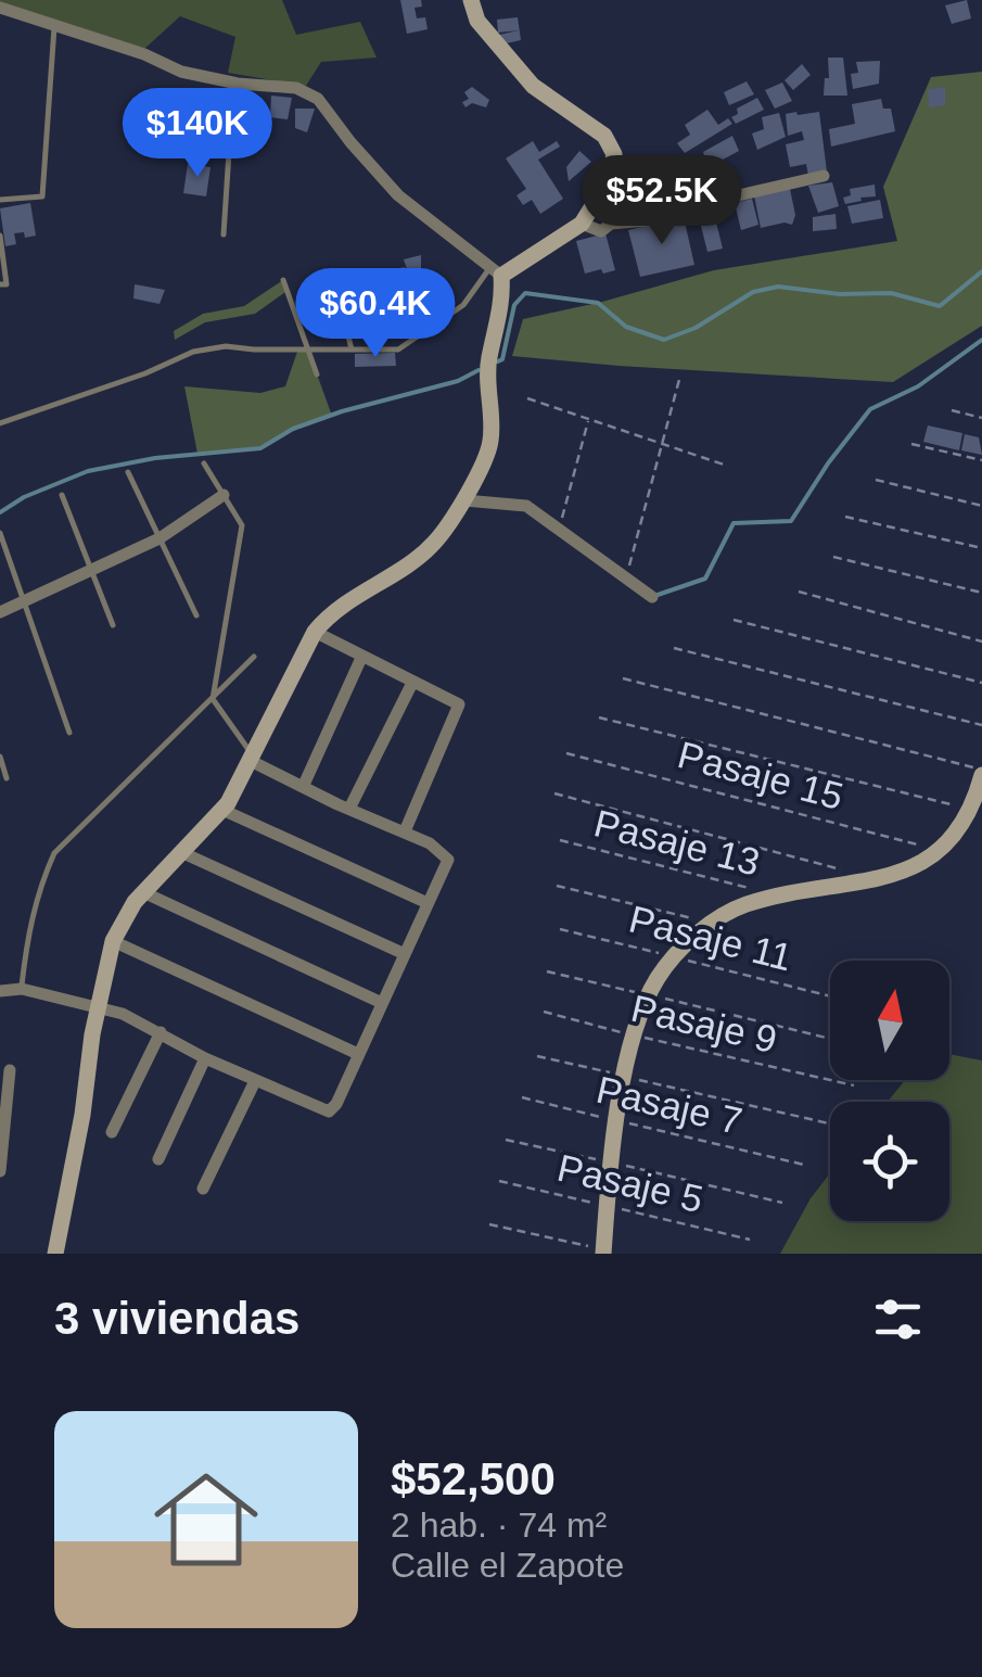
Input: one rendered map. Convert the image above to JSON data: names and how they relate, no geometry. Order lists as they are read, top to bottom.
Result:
{
  "streets": {
    "path": [
      "Pasaje 15",
      "Pasaje 13",
      "Pasaje 11",
      "Pasaje 9",
      "Pasaje 7",
      "Pasaje 5"
    ]
  },
  "north": "top",
  "page": {
    "price": ["$140K", "$52.5K", "$60.4K"],
    "heading": "3 viviendas",
    "list": [
      {
        "name": "$52,500",
        "note": "2 hab. · 74 m² · Calle el Zapote"
      }
    ]
  }
}
